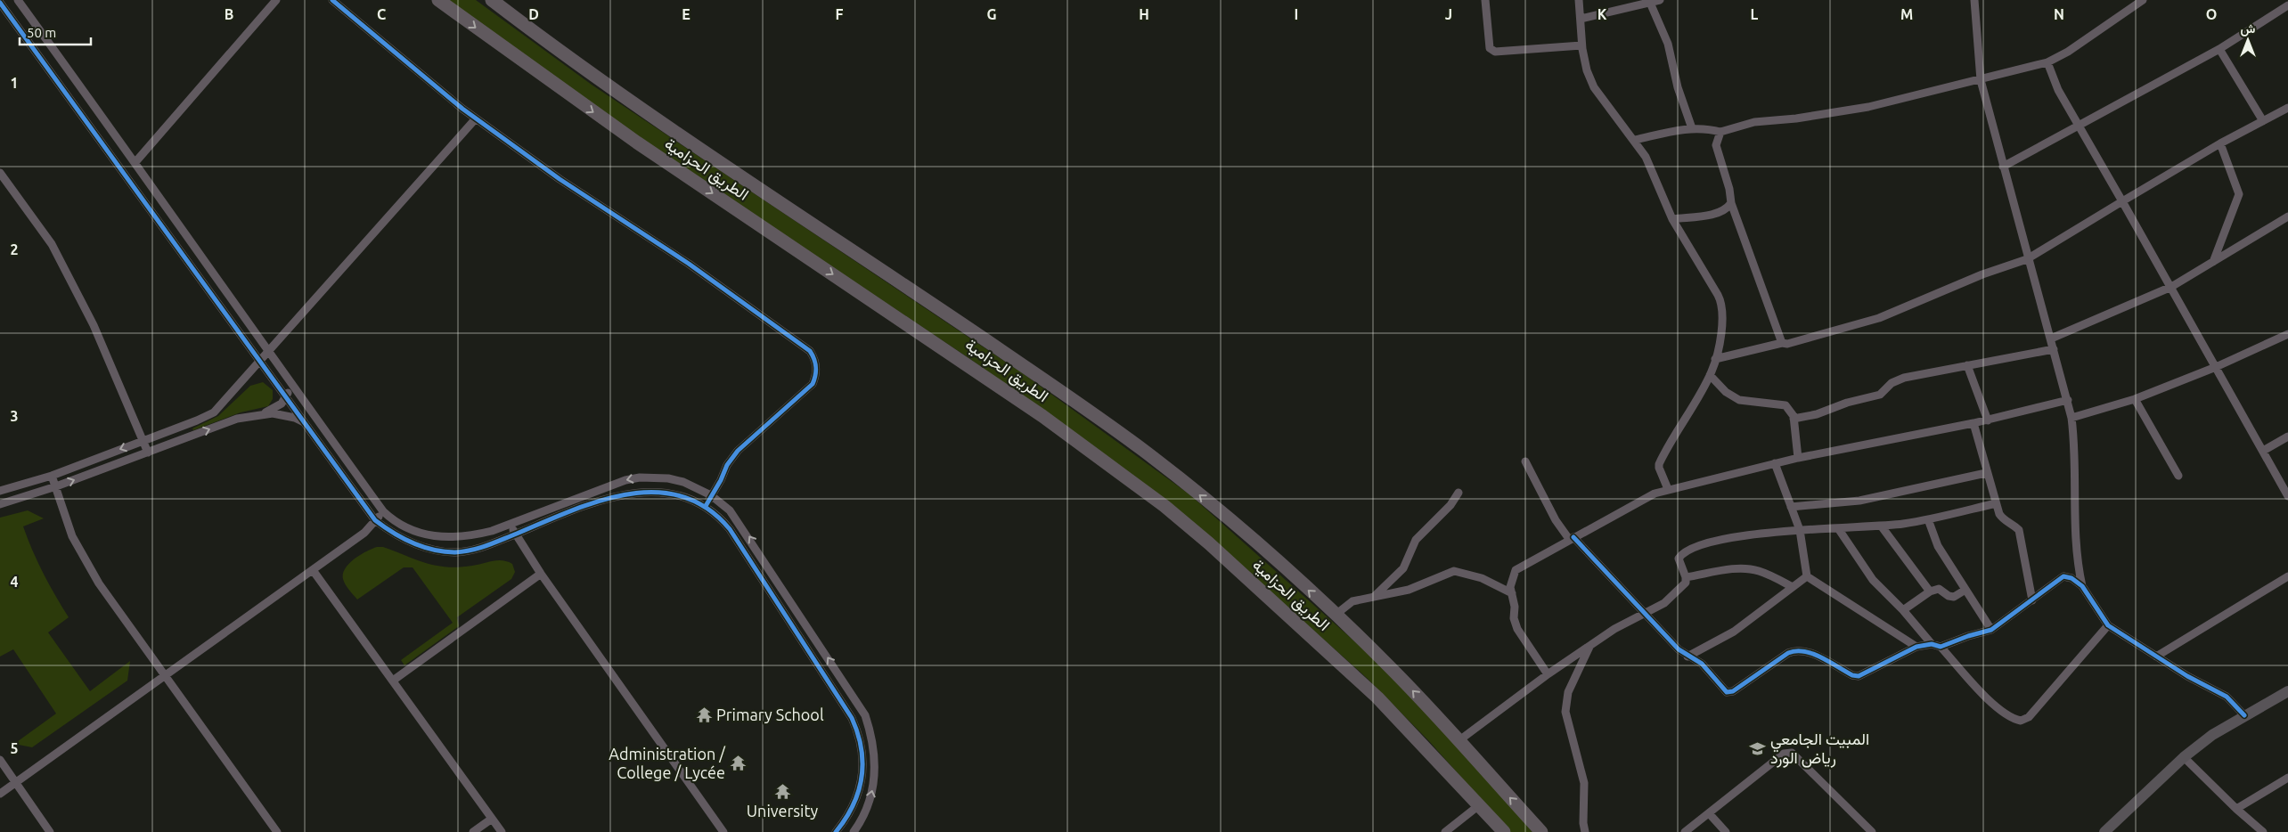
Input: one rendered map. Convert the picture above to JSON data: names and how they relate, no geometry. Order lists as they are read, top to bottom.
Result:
{
  "streets": {
    "highway": ["الطريق الحزامية"]
  },
  "places": {
    "temple": ["Primary School", "Administration / College / Lycée", "University"],
    "school or university": ["المبيت الجامعي رياض الورد"]
  },
  "scale_bar": "50 m",
  "north": "top",
  "grid": {
    "columns": [
      "B",
      "C",
      "D",
      "E",
      "F",
      "G",
      "H",
      "I",
      "J",
      "K",
      "L",
      "M",
      "N",
      "O"
    ],
    "rows": [
      "1",
      "2",
      "3",
      "4",
      "5"
    ]
  }
}
